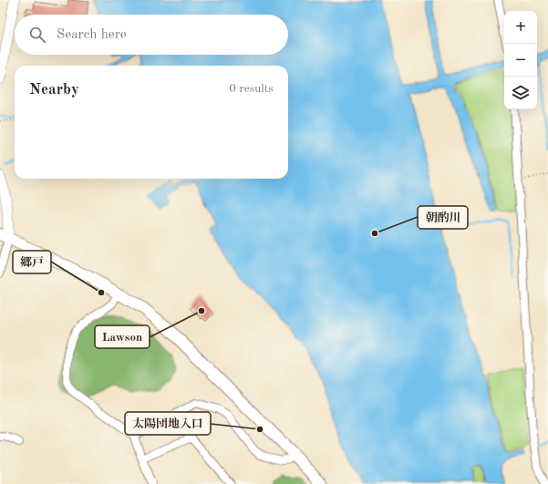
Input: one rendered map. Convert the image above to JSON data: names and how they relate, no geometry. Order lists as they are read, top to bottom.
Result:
{
  "places": [
    "朝酌川",
    "郷戸",
    "Lawson",
    "太陽団地入口"
  ],
  "page": {
    "map_buttons": ["+", "−"],
    "search": "Search here",
    "heading": ["Nearby", "0 results"]
  }
}
